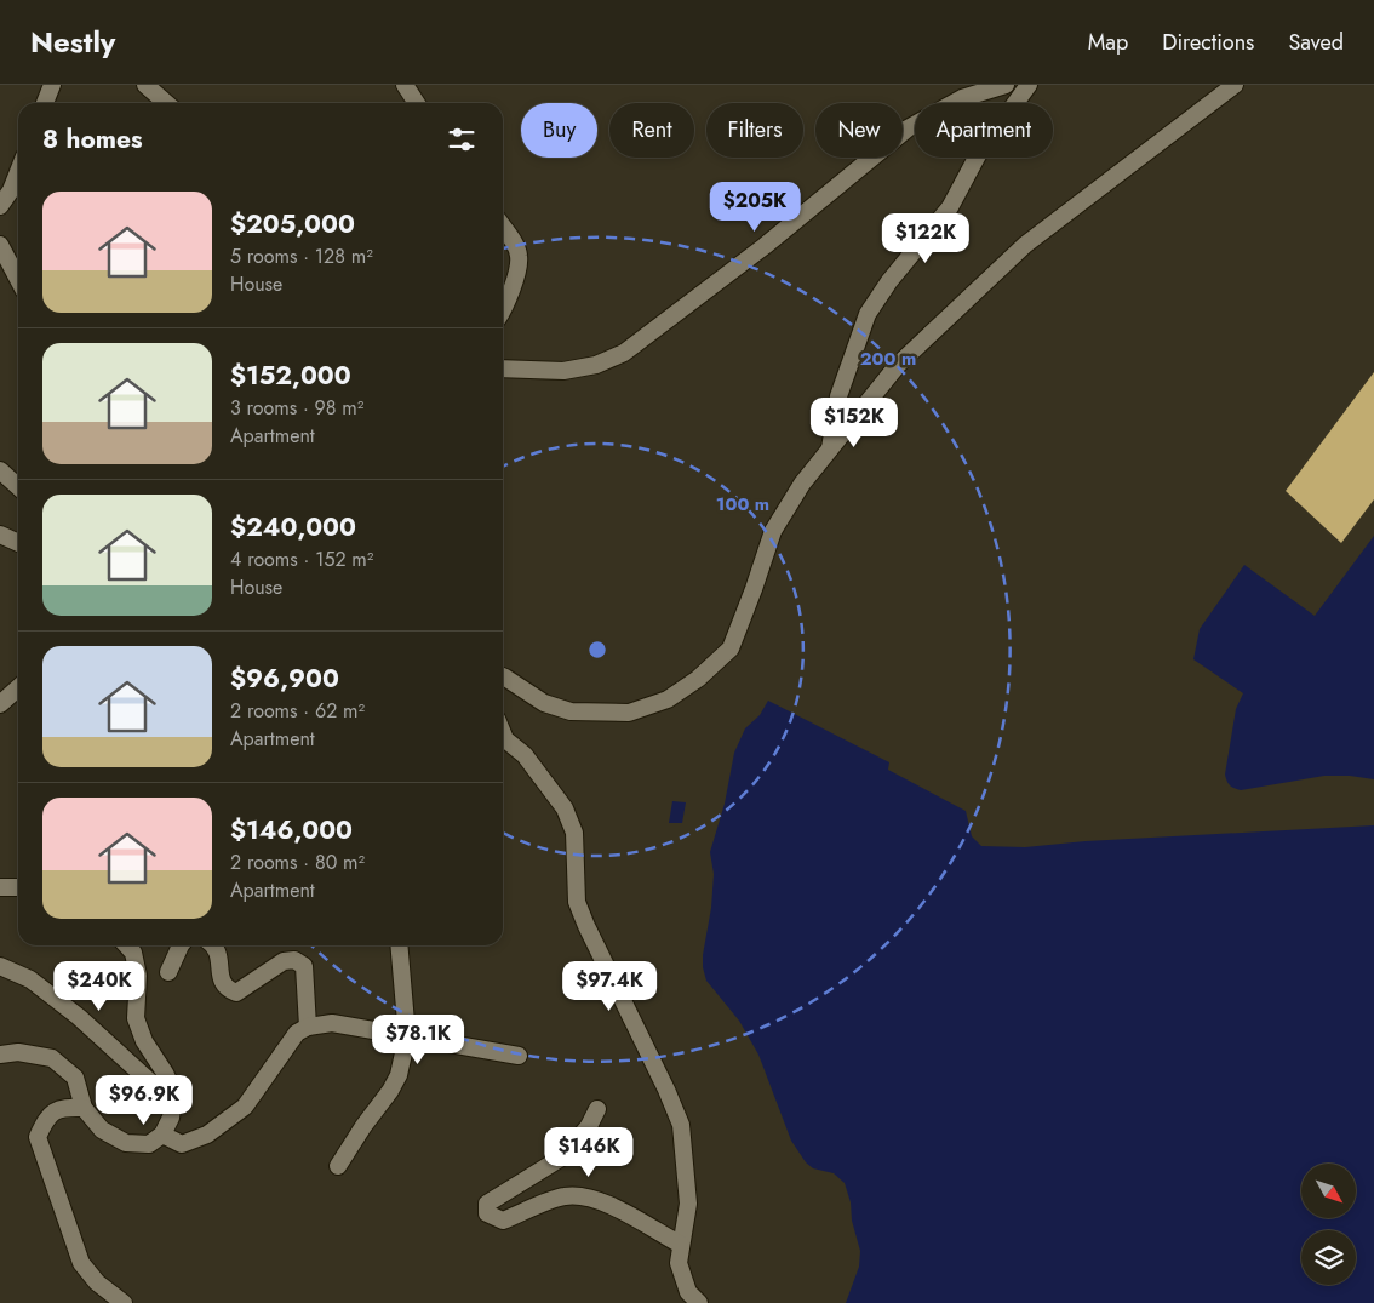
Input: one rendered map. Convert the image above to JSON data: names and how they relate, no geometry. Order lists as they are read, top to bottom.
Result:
{
  "north": "bottom right",
  "page": {
    "header": "Nestly",
    "nav": ["Map", "Directions", "Saved"],
    "chip": [
      "Buy",
      "Rent",
      "Filters",
      "New",
      "Apartment"
    ],
    "heading": "8 homes",
    "list": [
      {
        "name": "$205,000",
        "note": "5 rooms · 128 m² · House"
      },
      {
        "name": "$152,000",
        "note": "3 rooms · 98 m² · Apartment"
      },
      {
        "name": "$240,000",
        "note": "4 rooms · 152 m² · House"
      },
      {
        "name": "$96,900",
        "note": "2 rooms · 62 m² · Apartment"
      },
      {
        "name": "$146,000",
        "note": "2 rooms · 80 m² · Apartment"
      }
    ],
    "price": [
      "$205K",
      "$122K",
      "$152K",
      "$240K",
      "$97.4K",
      "$78.1K",
      "$96.9K",
      "$146K"
    ]
  },
  "rings": ["200 m", "100 m"]
}
